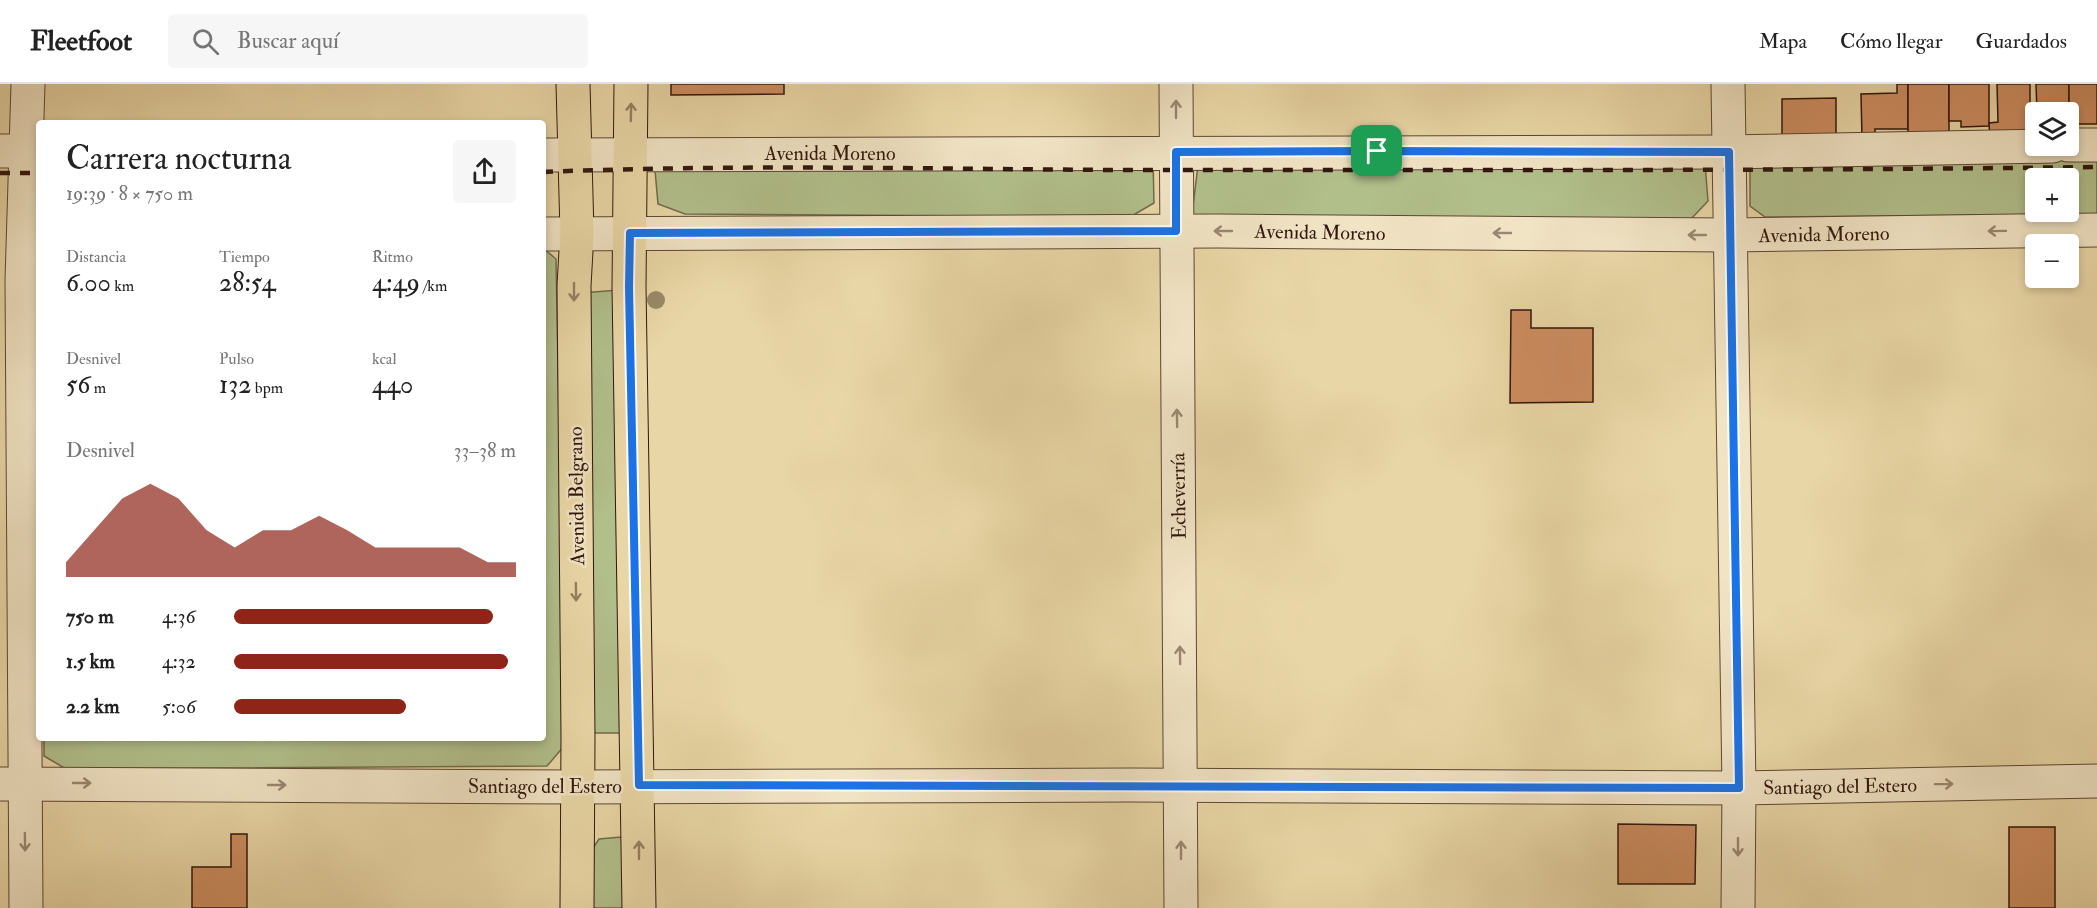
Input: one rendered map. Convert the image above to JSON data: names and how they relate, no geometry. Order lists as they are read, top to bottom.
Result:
{
  "streets": {
    "main road": ["Avenida Belgrano"],
    "street": ["Avenida Moreno", "Echeverría", "Santiago del Estero"]
  },
  "crossings": [
    ["Avenida Moreno", "Avenida Belgrano"],
    ["Avenida Moreno", "Echeverría"],
    ["Avenida Belgrano", "Santiago del Estero"],
    ["Echeverría", "Santiago del Estero"]
  ],
  "one_way": ["Echeverría", "Santiago del Estero"],
  "page": {
    "header": "Fleetfoot",
    "search": "Buscar aquí",
    "nav": ["Mapa", "Cómo llegar", "Guardados"],
    "map_buttons": ["+", "−"],
    "heading": ["Carrera nocturna", "19:39 · 8 × 750 m"],
    "stats": [
      ["Distancia", "6.00 km"],
      ["Tiempo", "28:54"],
      ["Ritmo", "4:49 /km"],
      ["Desnivel", "56 m"],
      ["Pulso", "132 bpm"],
      ["kcal", "440"]
    ],
    "chart": ["Desnivel", "33–38 m"],
    "list": [
      {
        "name": "750 m",
        "note": "4:36"
      },
      {
        "name": "1.5 km",
        "note": "4:32"
      },
      {
        "name": "2.2 km",
        "note": "5:06"
      }
    ]
  }
}
